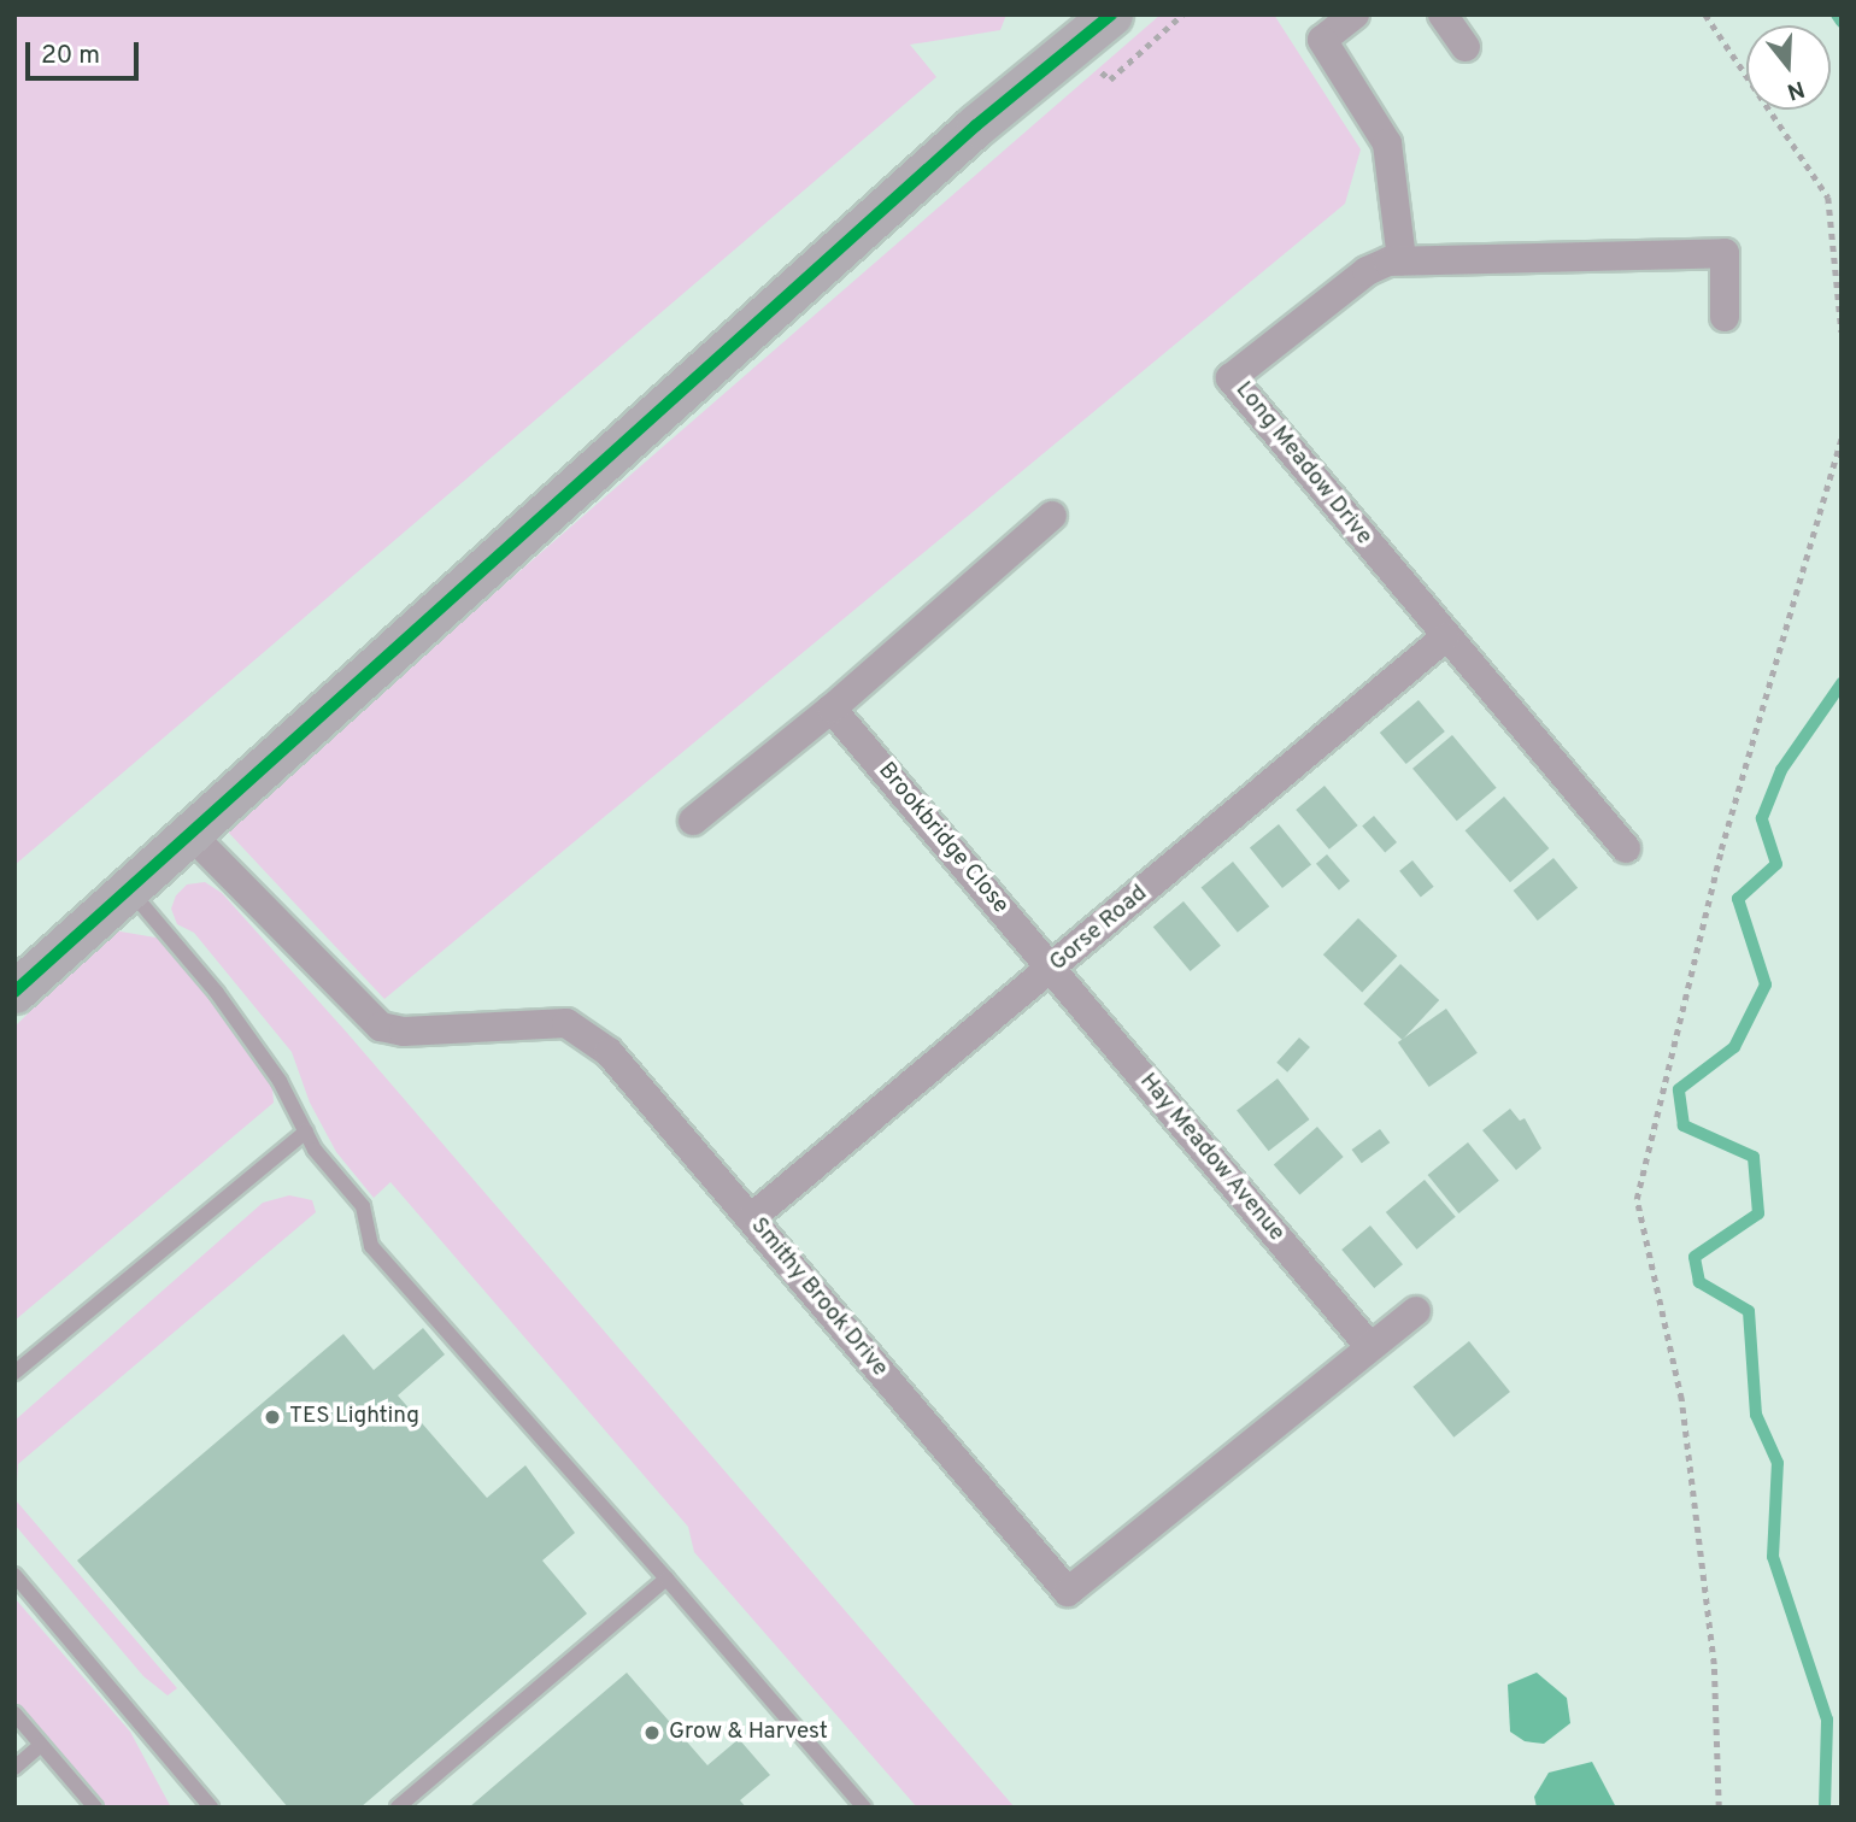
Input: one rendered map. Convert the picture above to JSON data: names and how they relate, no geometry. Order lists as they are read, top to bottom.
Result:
{
  "streets": {
    "street": [
      "Long Meadow Drive",
      "Brookbridge Close",
      "Gorse Road",
      "Hay Meadow Avenue",
      "Smithy Brook Drive"
    ]
  },
  "crossings": [
    ["Long Meadow Drive", "Gorse Road"],
    ["Brookbridge Close", "Gorse Road"],
    ["Brookbridge Close", "Hay Meadow Avenue"],
    ["Gorse Road", "Hay Meadow Avenue"],
    ["Gorse Road", "Smithy Brook Drive"],
    ["Hay Meadow Avenue", "Smithy Brook Drive"]
  ],
  "places": ["TES Lighting", "Grow & Harvest"],
  "scale_bar": "20 m",
  "north": "bottom"
}
